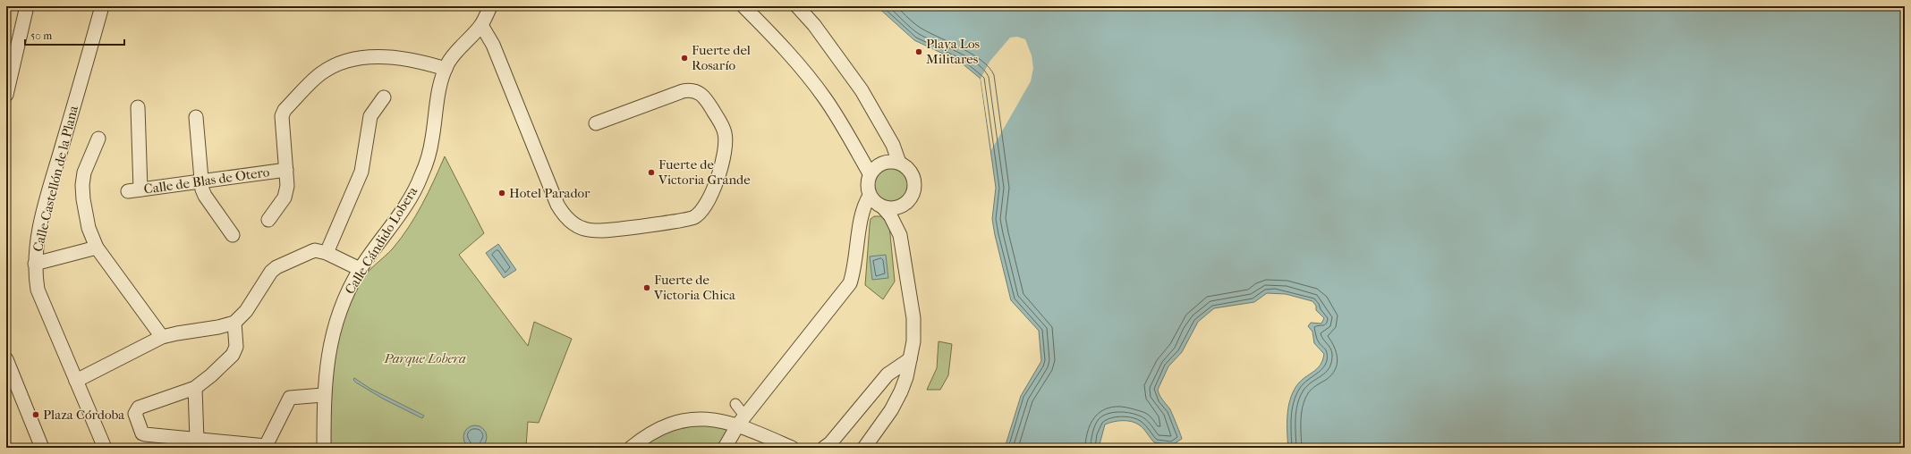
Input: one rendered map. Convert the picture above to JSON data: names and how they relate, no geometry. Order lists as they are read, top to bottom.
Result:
{
  "streets": {
    "street": ["Calle Castellón de la Plana", "Calle de Blas de Otero", "Calle Cándido Lobera"]
  },
  "parks": ["Parque Lobera"],
  "places": [
    "Playa Los Militares",
    "Fuerte del Rosarío",
    "Fuerte de Victoria Grande",
    "Hotel Parador",
    "Fuerte de Victoria Chica",
    "Plaza Córdoba"
  ],
  "scale_bar": "50 m"
}
